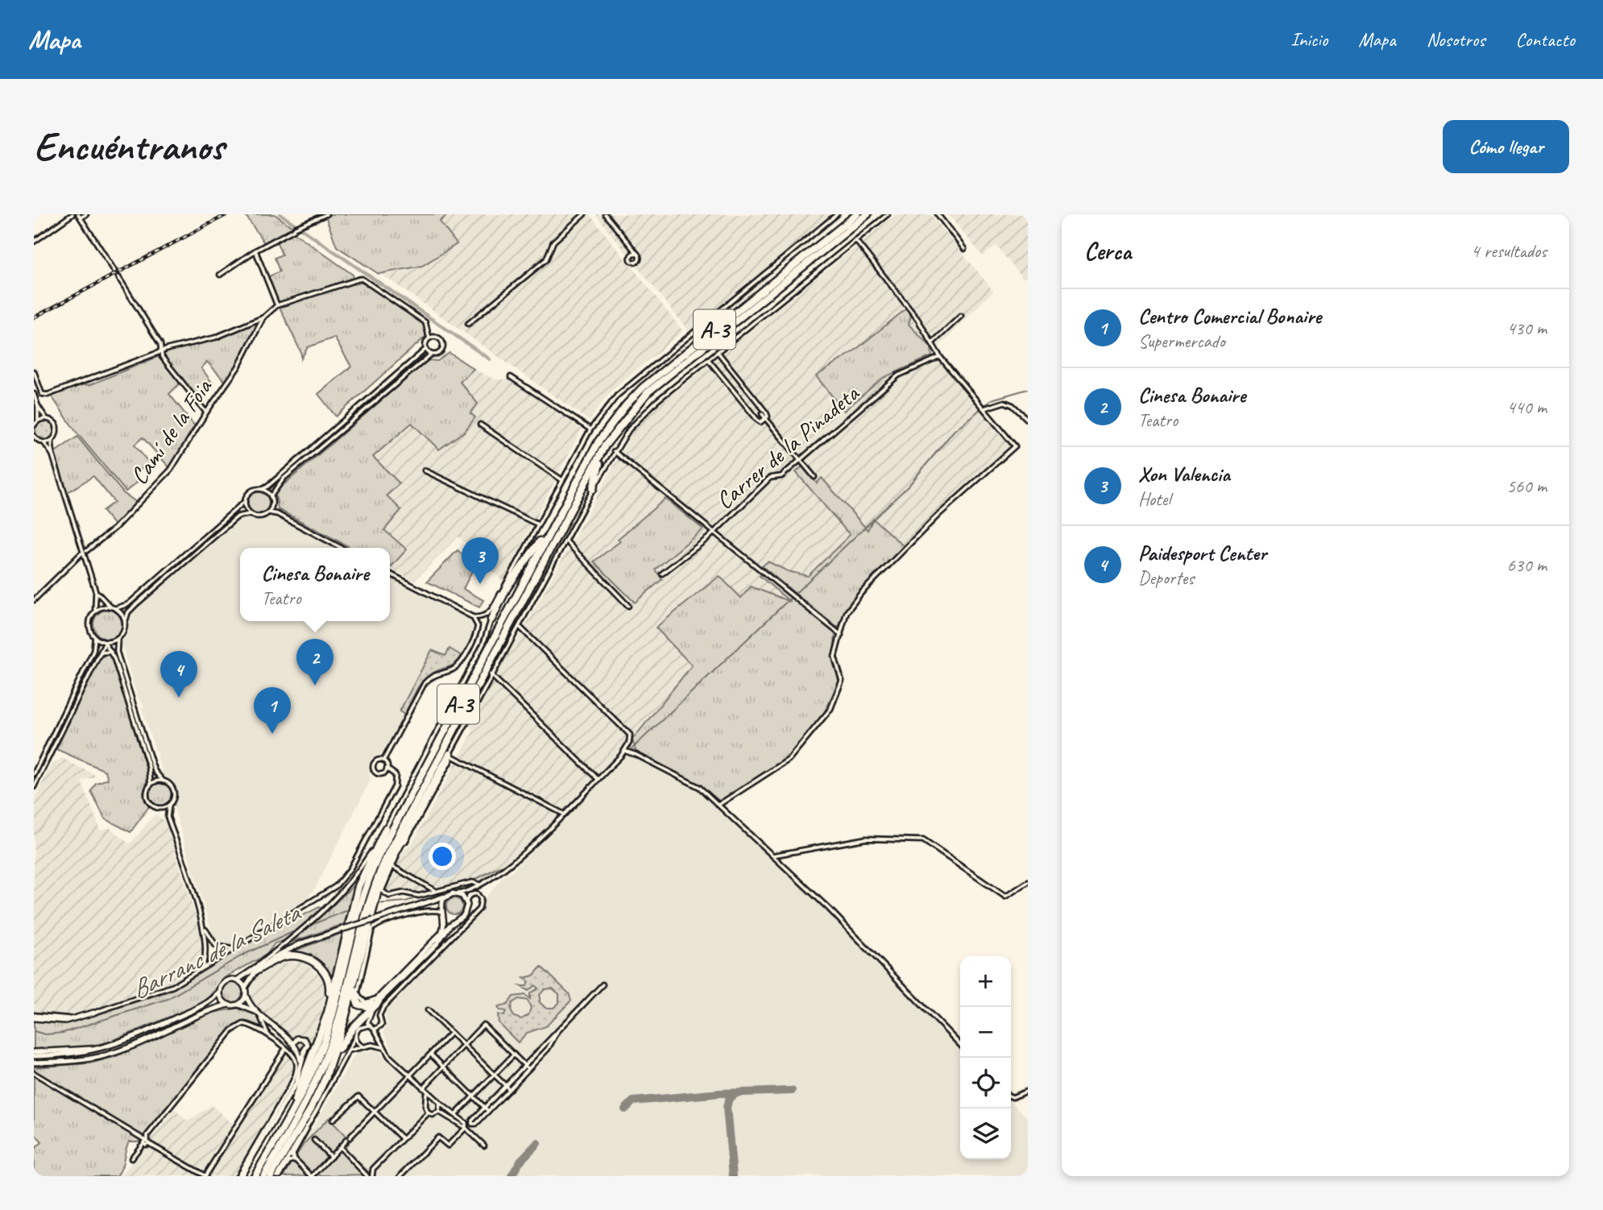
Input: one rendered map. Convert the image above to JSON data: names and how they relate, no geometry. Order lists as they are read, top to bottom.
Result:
{
  "streets": {
    "highway": ["A-3"],
    "street": ["Camí de la Foia", "Carrer de la Pinadeta"]
  },
  "water": ["Barranc de la Saleta"],
  "page": {
    "header": "Mapa",
    "nav": [
      "Inicio",
      "Mapa",
      "Nosotros",
      "Contacto"
    ],
    "buttons": "Cómo llegar",
    "title": "Encuéntranos",
    "heading": ["Cerca", "4 resultados"],
    "list": [
      {
        "mark": "1",
        "name": "Centro Comercial Bonaire",
        "note": "Supermercado",
        "value": "430 m"
      },
      {
        "mark": "2",
        "name": "Cinesa Bonaire",
        "note": "Teatro",
        "value": "440 m"
      },
      {
        "mark": "3",
        "name": "Xon Valencia",
        "note": "Hotel",
        "value": "560 m"
      },
      {
        "mark": "4",
        "name": "Paidesport Center",
        "note": "Deportes",
        "value": "630 m"
      }
    ],
    "pins": [
      "3",
      "2",
      "4",
      "1"
    ],
    "popup": ["Cinesa Bonaire", "Teatro"],
    "map_buttons": ["+", "−"]
  }
}
